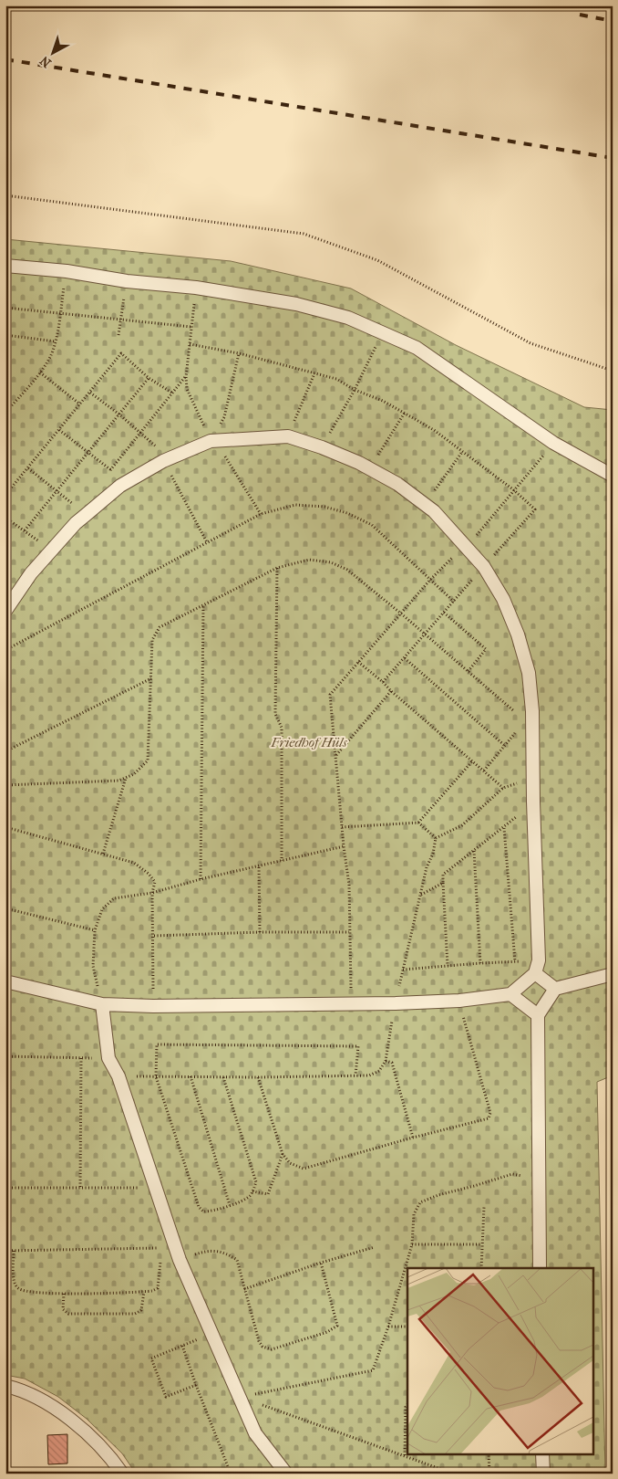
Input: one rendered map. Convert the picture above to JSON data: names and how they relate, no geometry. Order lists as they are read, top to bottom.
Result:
{
  "parks": ["Friedhof Hüls"],
  "north": "bottom left"
}
